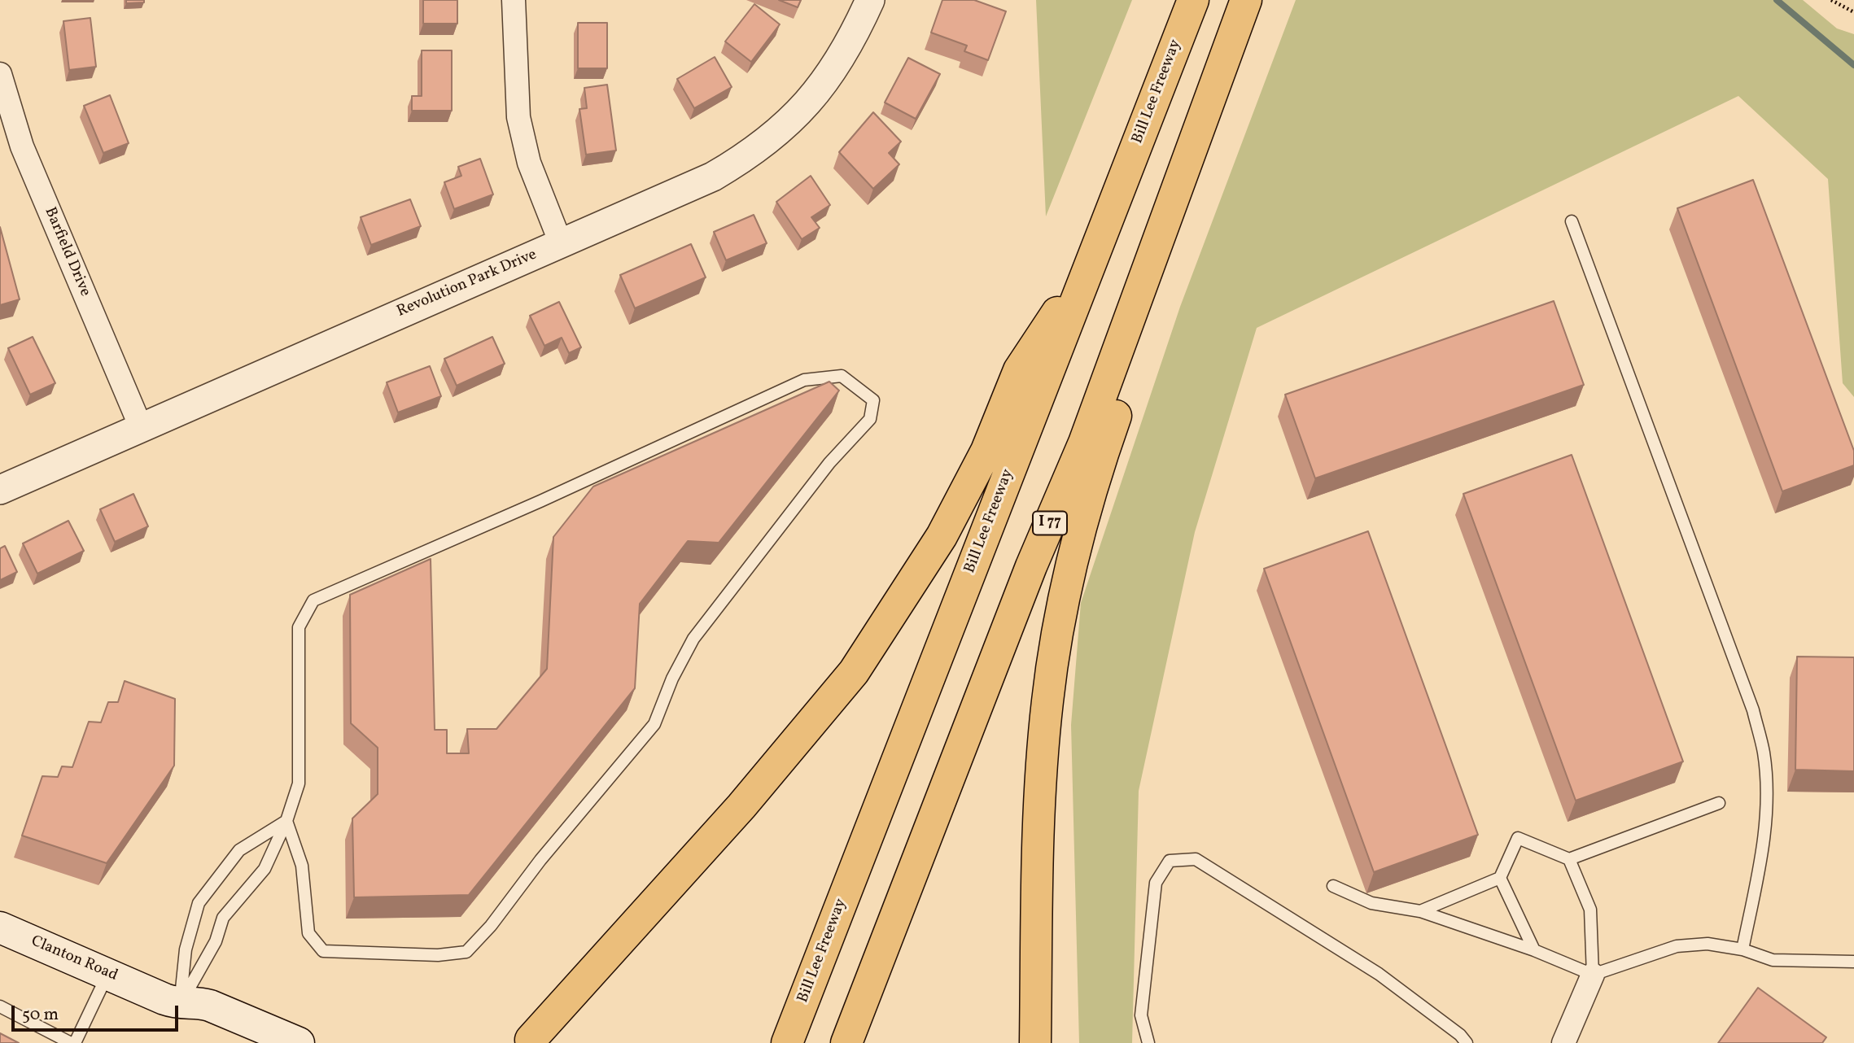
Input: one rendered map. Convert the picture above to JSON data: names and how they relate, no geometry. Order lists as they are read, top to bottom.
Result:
{
  "streets": {
    "highway": ["Bill Lee Freeway", "I 77"],
    "main road": ["Clanton Road"],
    "street": ["Barfield Drive", "Revolution Park Drive"]
  },
  "crossings": [
    ["Barfield Drive", "Revolution Park Drive"]
  ],
  "scale_bar": "50 m"
}
